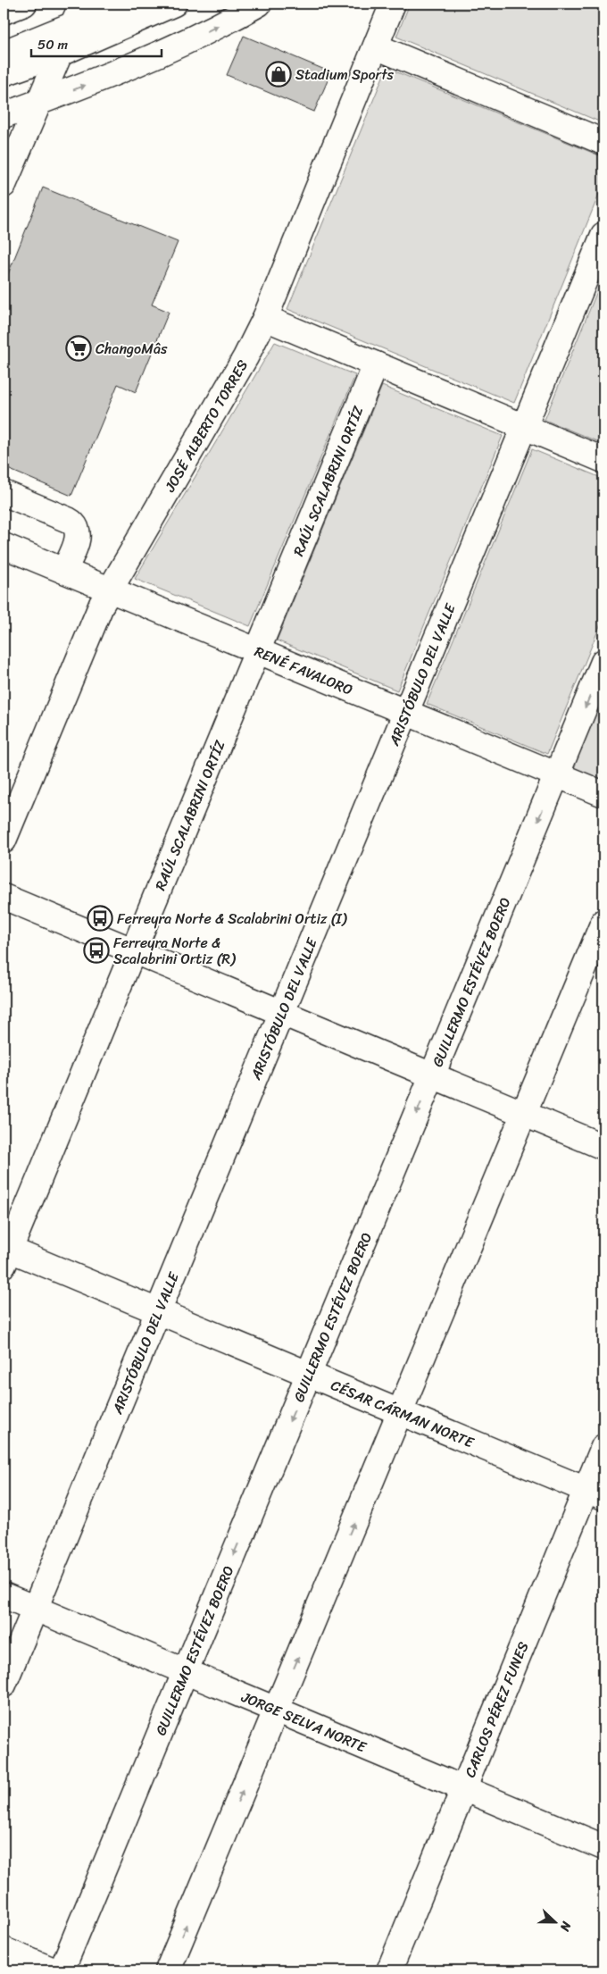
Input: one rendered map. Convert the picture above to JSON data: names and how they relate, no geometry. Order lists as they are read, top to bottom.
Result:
{
  "streets": {
    "main road": [
      "JOSÉ ALBERTO TORRES",
      "RAÚL SCALABRINI ORTÍZ",
      "RENÉ FAVALORO",
      "ARISTÓBULO DEL VALLE",
      "GUILLERMO ESTÉVEZ BOERO",
      "CÉSAR CÁRMAN NORTE",
      "CARLOS PÉREZ FUNES",
      "JORGE SELVA NORTE"
    ]
  },
  "crossings": [
    ["JOSÉ ALBERTO TORRES", "RENÉ FAVALORO"],
    ["RAÚL SCALABRINI ORTÍZ", "RENÉ FAVALORO"],
    ["RAÚL SCALABRINI ORTÍZ", "CÉSAR CÁRMAN NORTE"],
    ["RENÉ FAVALORO", "ARISTÓBULO DEL VALLE"],
    ["RENÉ FAVALORO", "GUILLERMO ESTÉVEZ BOERO"],
    ["ARISTÓBULO DEL VALLE", "CÉSAR CÁRMAN NORTE"],
    ["ARISTÓBULO DEL VALLE", "JORGE SELVA NORTE"],
    ["GUILLERMO ESTÉVEZ BOERO", "CÉSAR CÁRMAN NORTE"],
    ["GUILLERMO ESTÉVEZ BOERO", "JORGE SELVA NORTE"],
    ["CÉSAR CÁRMAN NORTE", "CARLOS PÉREZ FUNES"],
    ["CARLOS PÉREZ FUNES", "JORGE SELVA NORTE"]
  ],
  "places": {
    "shop": ["Stadium Sports"],
    "supermarket": ["ChangoMâs"],
    "bus stop": ["Ferreyra Norte & Scalabrini Ortiz (I)", "Ferreyra Norte & Scalabrini Ortiz (R)"]
  },
  "scale_bar": "50 m",
  "north": "right"
}
